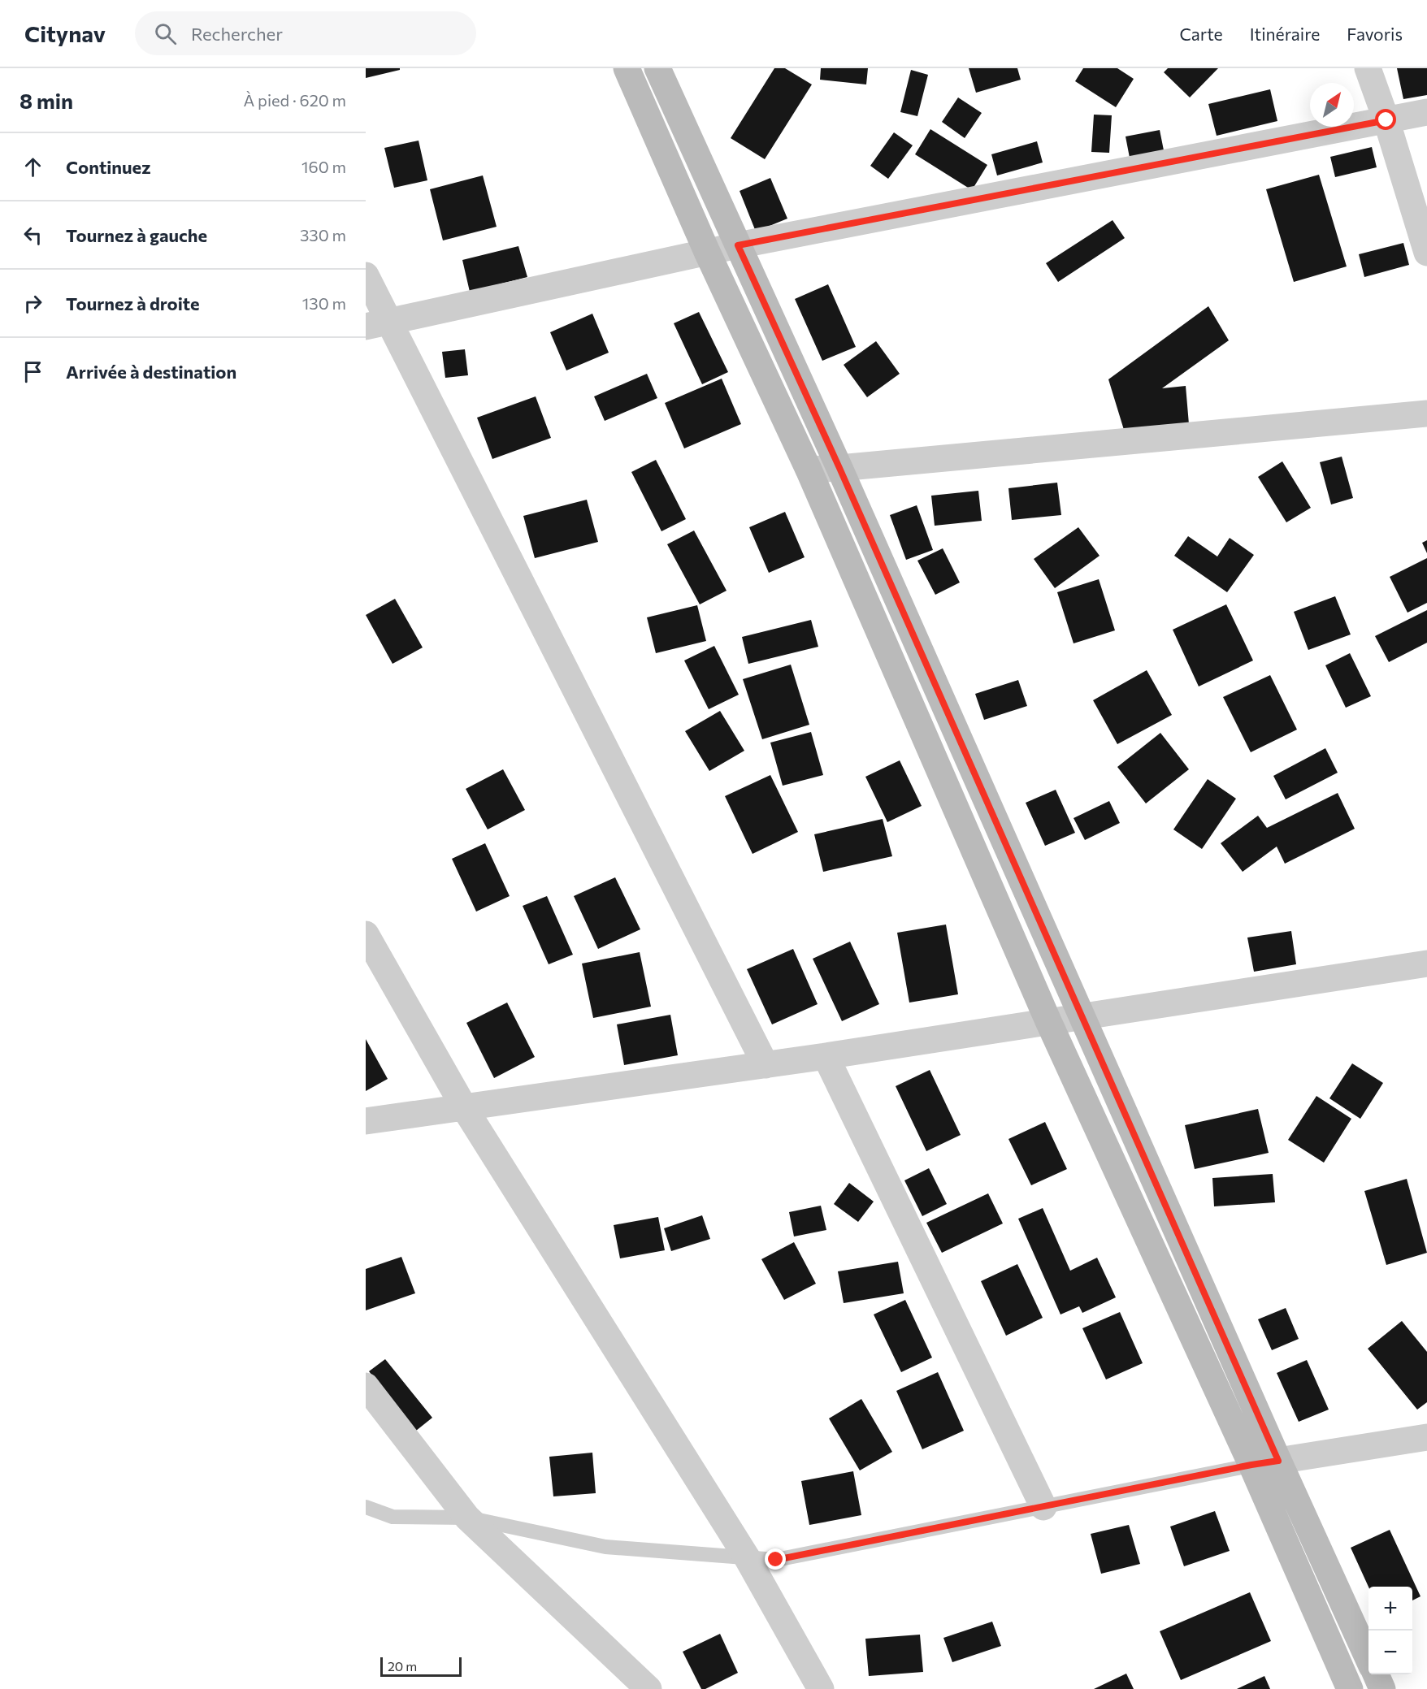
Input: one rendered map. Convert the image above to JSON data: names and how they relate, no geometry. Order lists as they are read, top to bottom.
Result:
{
  "scale_bar": "20 m",
  "north": "top right",
  "page": {
    "header": "Citynav",
    "search": "Rechercher",
    "nav": ["Carte", "Itinéraire", "Favoris"],
    "heading": ["8 min", "À pied · 620 m"],
    "list": [
      ["Continuez", "160 m"],
      ["Tournez à gauche", "330 m"],
      ["Tournez à droite", "130 m"],
      "Arrivée à destination"
    ],
    "map_buttons": ["+", "−"],
    "scale": "20 m"
  }
}
